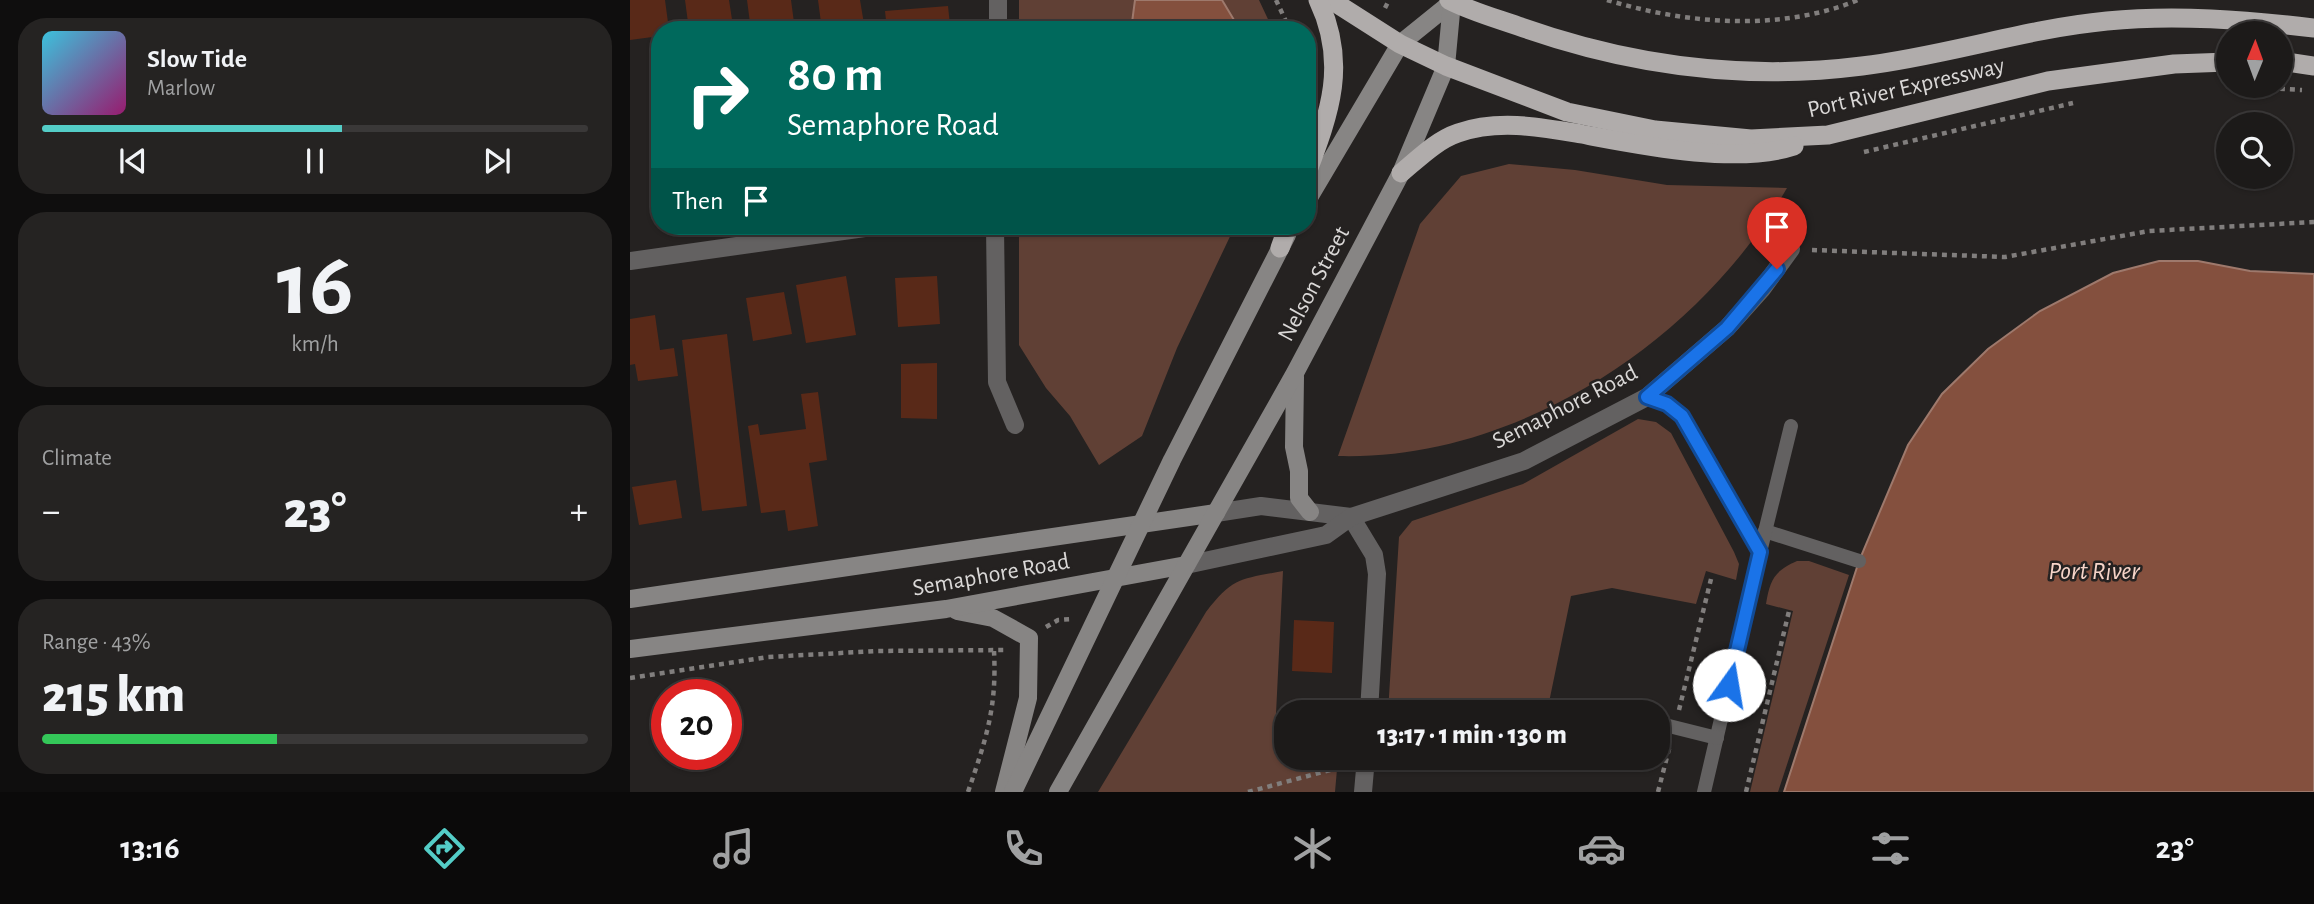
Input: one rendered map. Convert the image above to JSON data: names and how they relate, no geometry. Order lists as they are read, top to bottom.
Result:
{
  "streets": {
    "highway": ["Port River Expressway"],
    "main road": ["Nelson Street", "Semaphore Road"]
  },
  "crossings": [
    ["Port River Expressway", "Nelson Street"],
    ["Nelson Street", "Semaphore Road"]
  ],
  "water": ["Port River"],
  "north": "top",
  "page": {
    "turn": ["80 m", "Semaphore Road"],
    "song": ["Slow Tide", "Marlow"],
    "then": "Then",
    "tile": [
      ["16", "km/h"],
      "Climate",
      ["Range · 43%", "215 km"]
    ],
    "heat": ["−", "23°", "+"],
    "limit": "20",
    "trip": "13:17 · 1 min · 130 m",
    "tabs": ["13:16", "23°"]
  }
}
